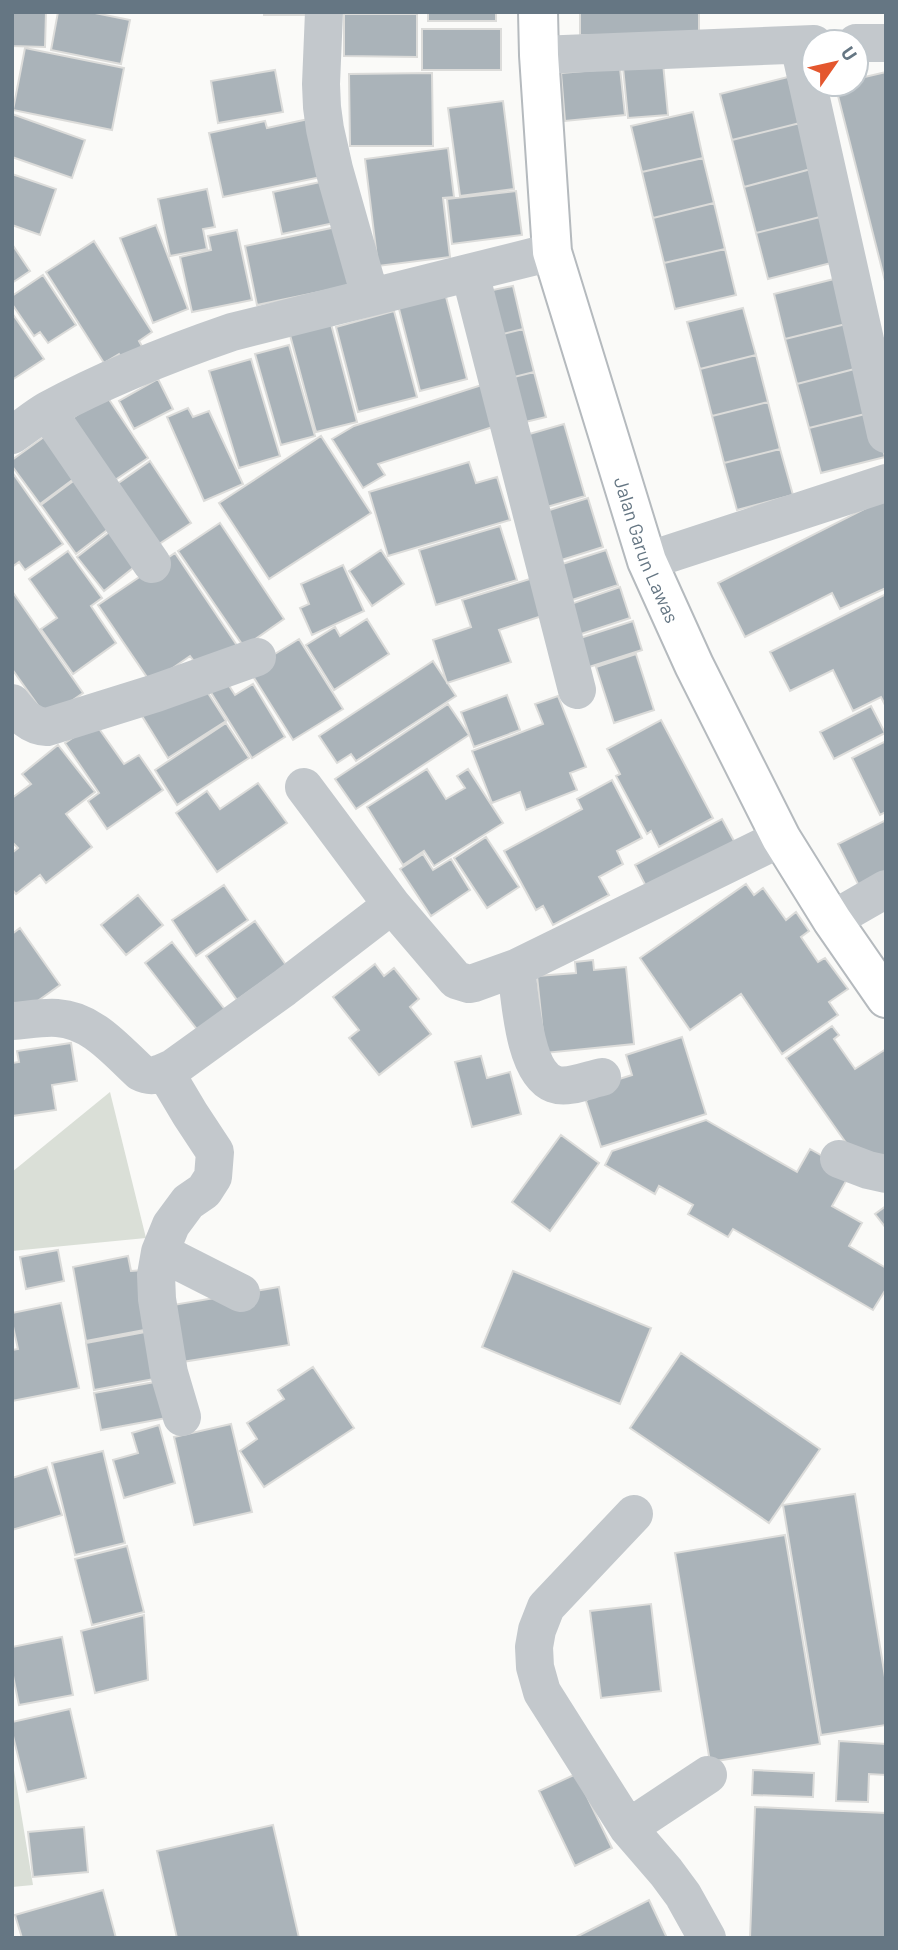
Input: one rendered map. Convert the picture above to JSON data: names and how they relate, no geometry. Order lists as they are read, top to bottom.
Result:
{
  "streets": {
    "main road": ["Jalan Garun Lawas"]
  },
  "north": "top right"
}
